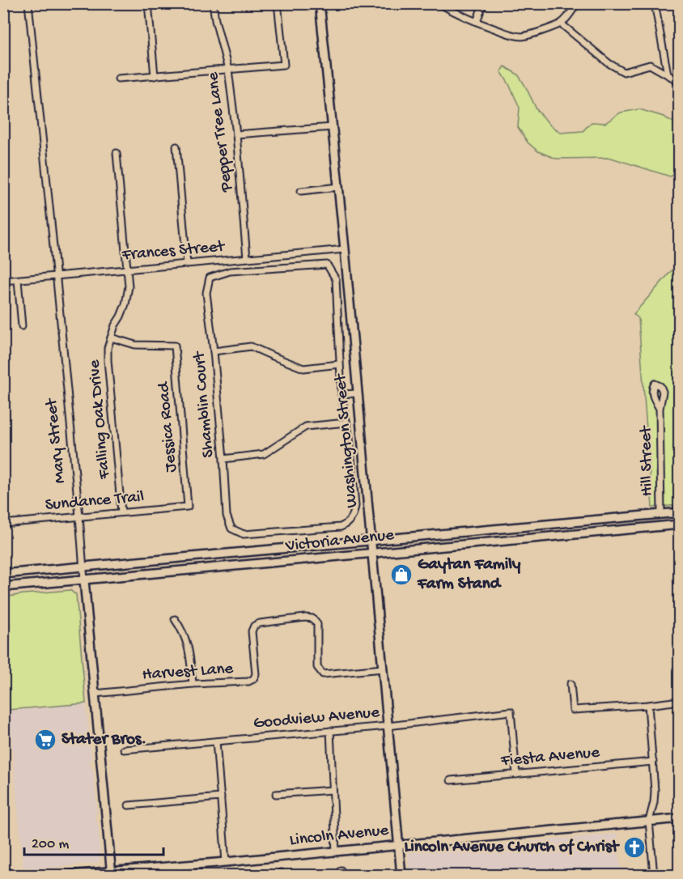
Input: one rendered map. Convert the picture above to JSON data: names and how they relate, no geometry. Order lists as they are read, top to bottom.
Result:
{
  "streets": {
    "main road": [
      "Mary Street",
      "Washington Street",
      "Victoria Avenue",
      "Lincoln Avenue"
    ],
    "street": [
      "Pepper Tree Lane",
      "Frances Street",
      "Shamblin Court",
      "Falling Oak Drive",
      "Jessica Road",
      "Hill Street",
      "Sundance Trail",
      "Harvest Lane",
      "Goodview Avenue",
      "Fiesta Avenue"
    ]
  },
  "crossings": [
    ["Pepper Tree Lane", "Frances Street"],
    ["Frances Street", "Falling Oak Drive"],
    ["Frances Street", "Mary Street"],
    ["Frances Street", "Washington Street"],
    ["Falling Oak Drive", "Jessica Road"],
    ["Falling Oak Drive", "Sundance Trail"],
    ["Jessica Road", "Sundance Trail"],
    ["Mary Street", "Sundance Trail"],
    ["Mary Street", "Victoria Avenue"],
    ["Mary Street", "Harvest Lane"],
    ["Mary Street", "Lincoln Avenue"],
    ["Washington Street", "Victoria Avenue"],
    ["Washington Street", "Harvest Lane"],
    ["Washington Street", "Goodview Avenue"],
    ["Washington Street", "Lincoln Avenue"],
    ["Hill Street", "Victoria Avenue"],
    ["Goodview Avenue", "Fiesta Avenue"]
  ],
  "places": {
    "shop": ["Gaytan Family Farm Stand"],
    "supermarket": ["Stater Bros."],
    "church": ["Lincoln Avenue Church of Christ"]
  },
  "scale_bar": "200 m"
}
